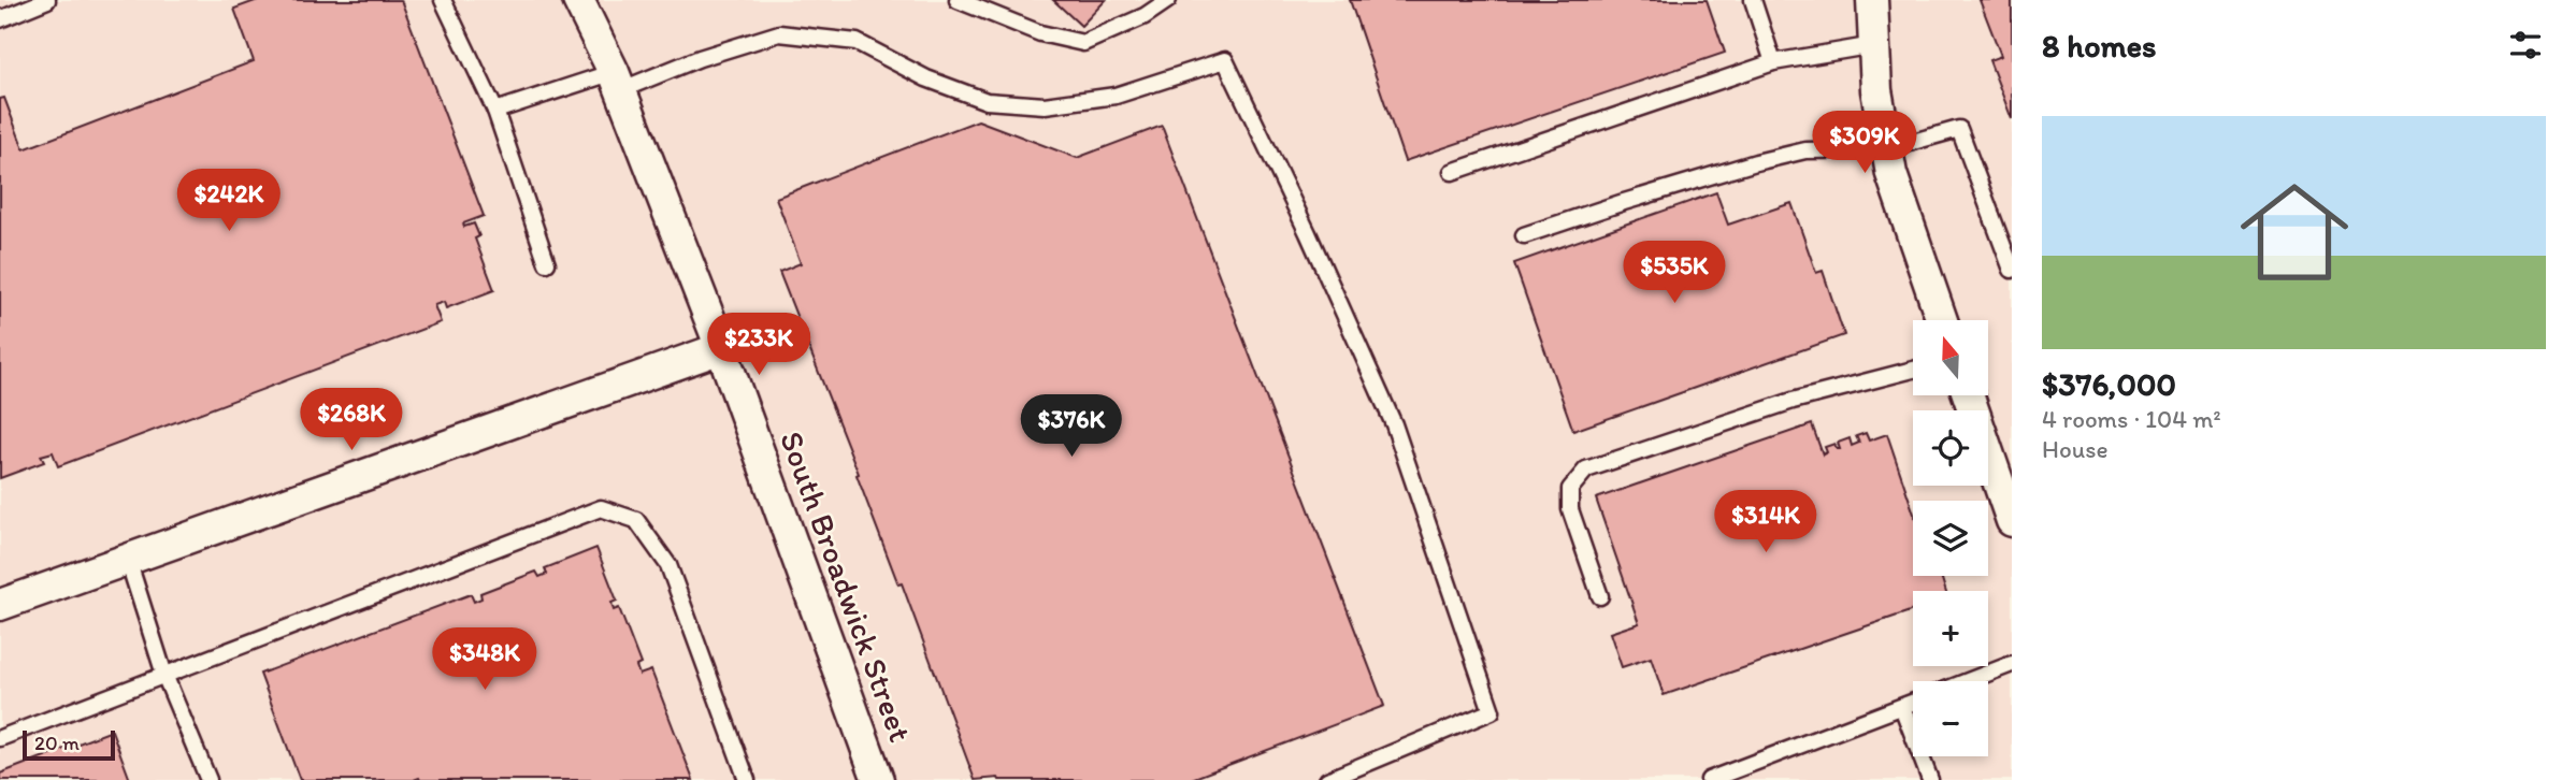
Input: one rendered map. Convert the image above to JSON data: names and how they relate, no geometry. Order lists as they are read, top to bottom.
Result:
{
  "streets": {
    "street": ["South Broadwick Street"]
  },
  "scale_bar": "20 m",
  "north": "top",
  "page": {
    "heading": "8 homes",
    "list": [
      {
        "name": "$376,000",
        "note": "4 rooms · 104 m² · House"
      }
    ],
    "price": [
      "$309K",
      "$242K",
      "$535K",
      "$233K",
      "$268K",
      "$376K",
      "$314K",
      "$348K"
    ],
    "map_buttons": ["+", "−"],
    "scale": "20 m"
  }
}
